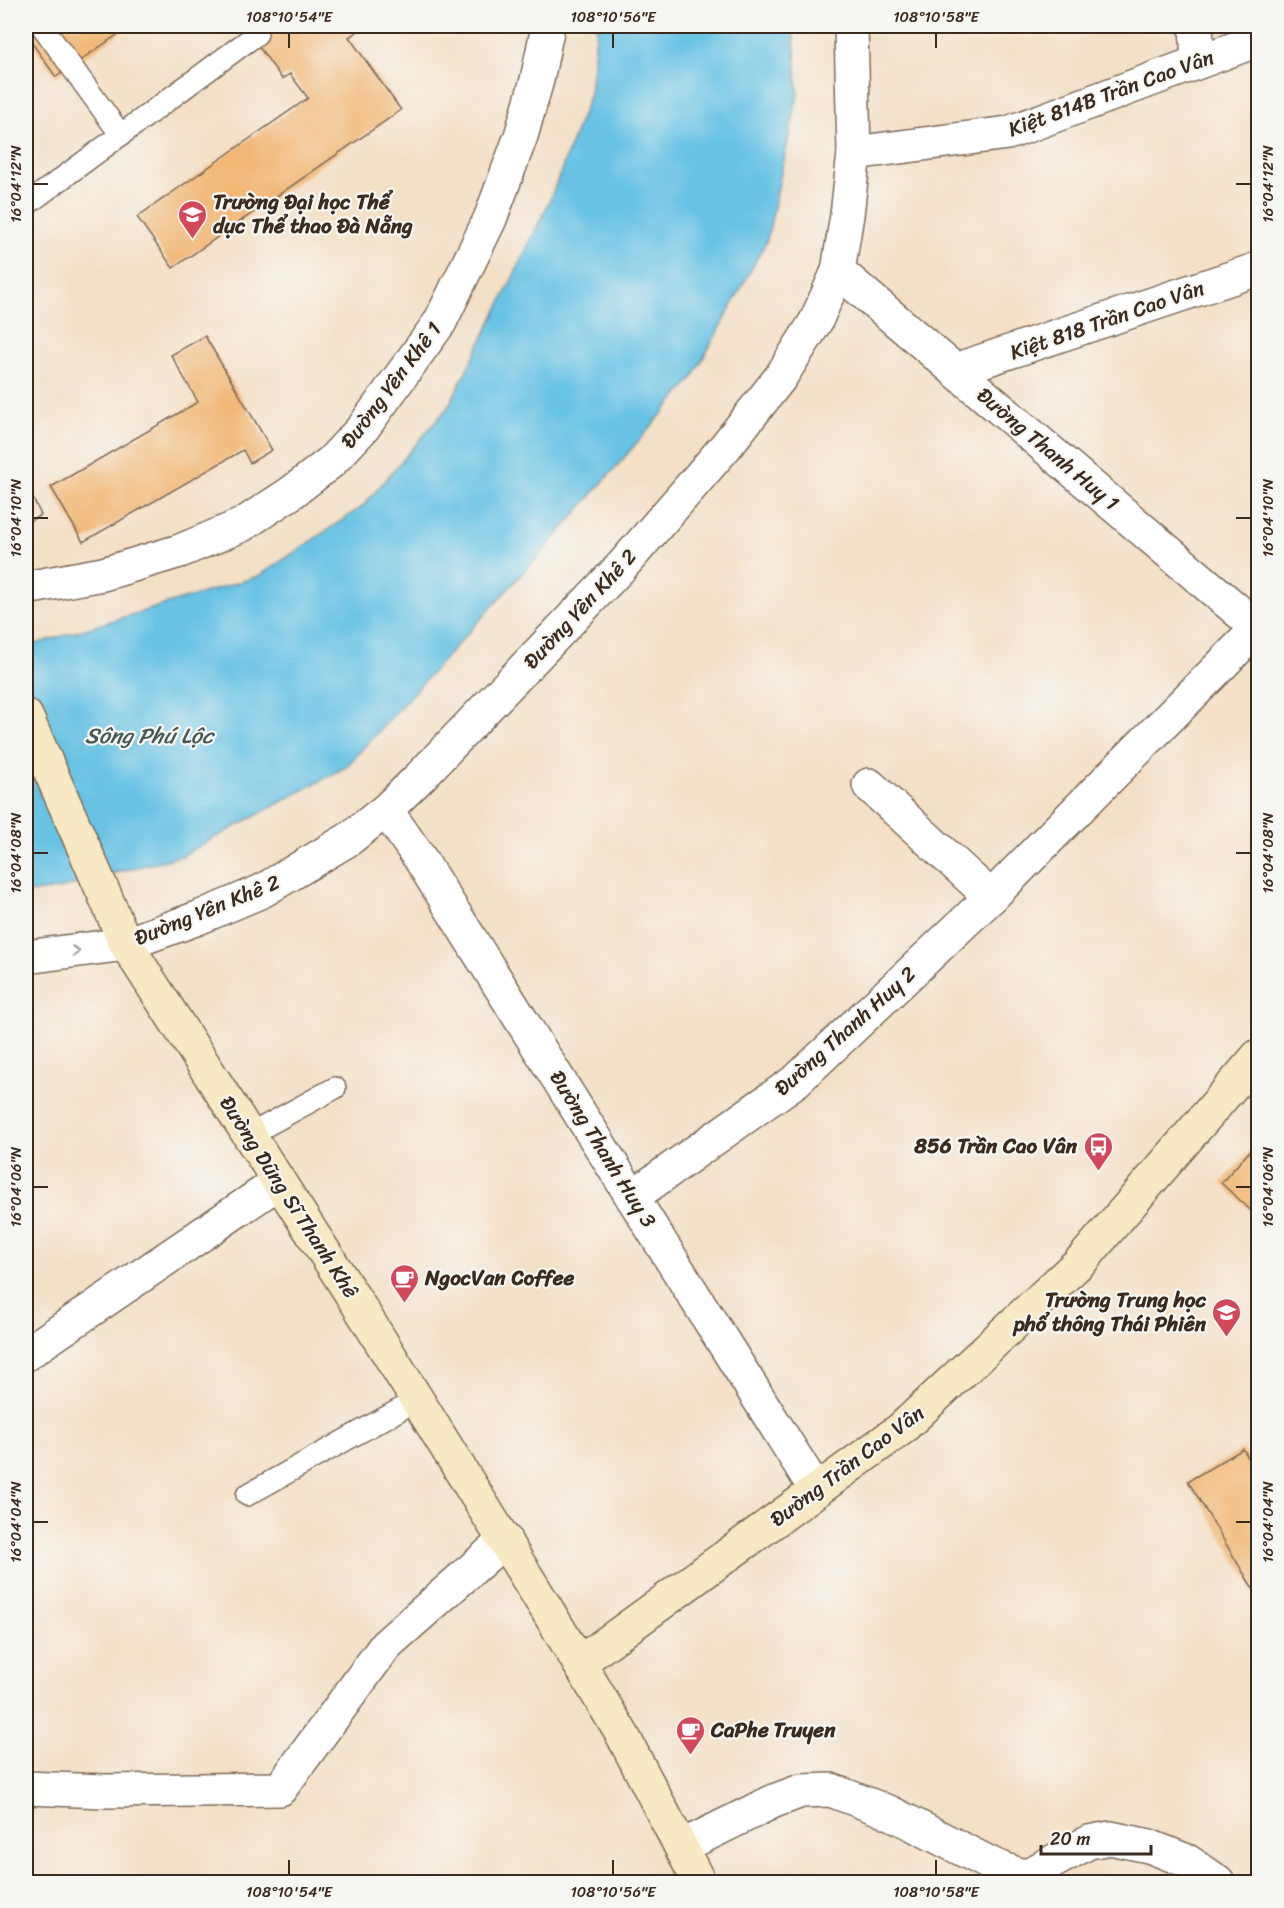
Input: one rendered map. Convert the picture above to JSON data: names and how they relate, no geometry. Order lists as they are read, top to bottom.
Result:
{
  "streets": {
    "main road": ["Đường Dũng Sĩ Thanh Khê", "Đường Trần Cao Vân"],
    "street": [
      "Kiệt 814B Trần Cao Vân",
      "Kiệt 818 Trần Cao Vân",
      "Đường Yên Khê 1",
      "Đường Thanh Huy 1",
      "Đường Yên Khê 2",
      "Đường Thanh Huy 2",
      "Đường Thanh Huy 3"
    ]
  },
  "crossings": [
    ["Kiệt 814B Trần Cao Vân", "Đường Yên Khê 2"],
    ["Kiệt 818 Trần Cao Vân", "Đường Thanh Huy 1"],
    ["Đường Thanh Huy 1", "Đường Yên Khê 2"],
    ["Đường Thanh Huy 1", "Đường Thanh Huy 2"],
    ["Đường Yên Khê 2", "Đường Thanh Huy 3"],
    ["Đường Yên Khê 2", "Đường Dũng Sĩ Thanh Khê"],
    ["Đường Thanh Huy 2", "Đường Thanh Huy 3"],
    ["Đường Thanh Huy 3", "Đường Trần Cao Vân"],
    ["Đường Dũng Sĩ Thanh Khê", "Đường Trần Cao Vân"]
  ],
  "water": ["Sông Phú Lộc"],
  "places": {
    "school or university": ["Trường Đại học Thể dục Thể thao Đà Nẵng", "Trường Trung học phổ thông Thái Phiên"],
    "bus stop": ["856 Trần Cao Vân"],
    "cafe": ["NgocVan Coffee", "CaPhe Truyen"]
  },
  "scale_bar": "20 m",
  "coordinates": [
    "108°10'54\"E",
    "108°10'56\"E",
    "108°10'58\"E",
    "16°04'12\"N",
    "16°04'10\"N",
    "16°04'08\"N",
    "16°04'06\"N",
    "16°04'04\"N"
  ]
}
